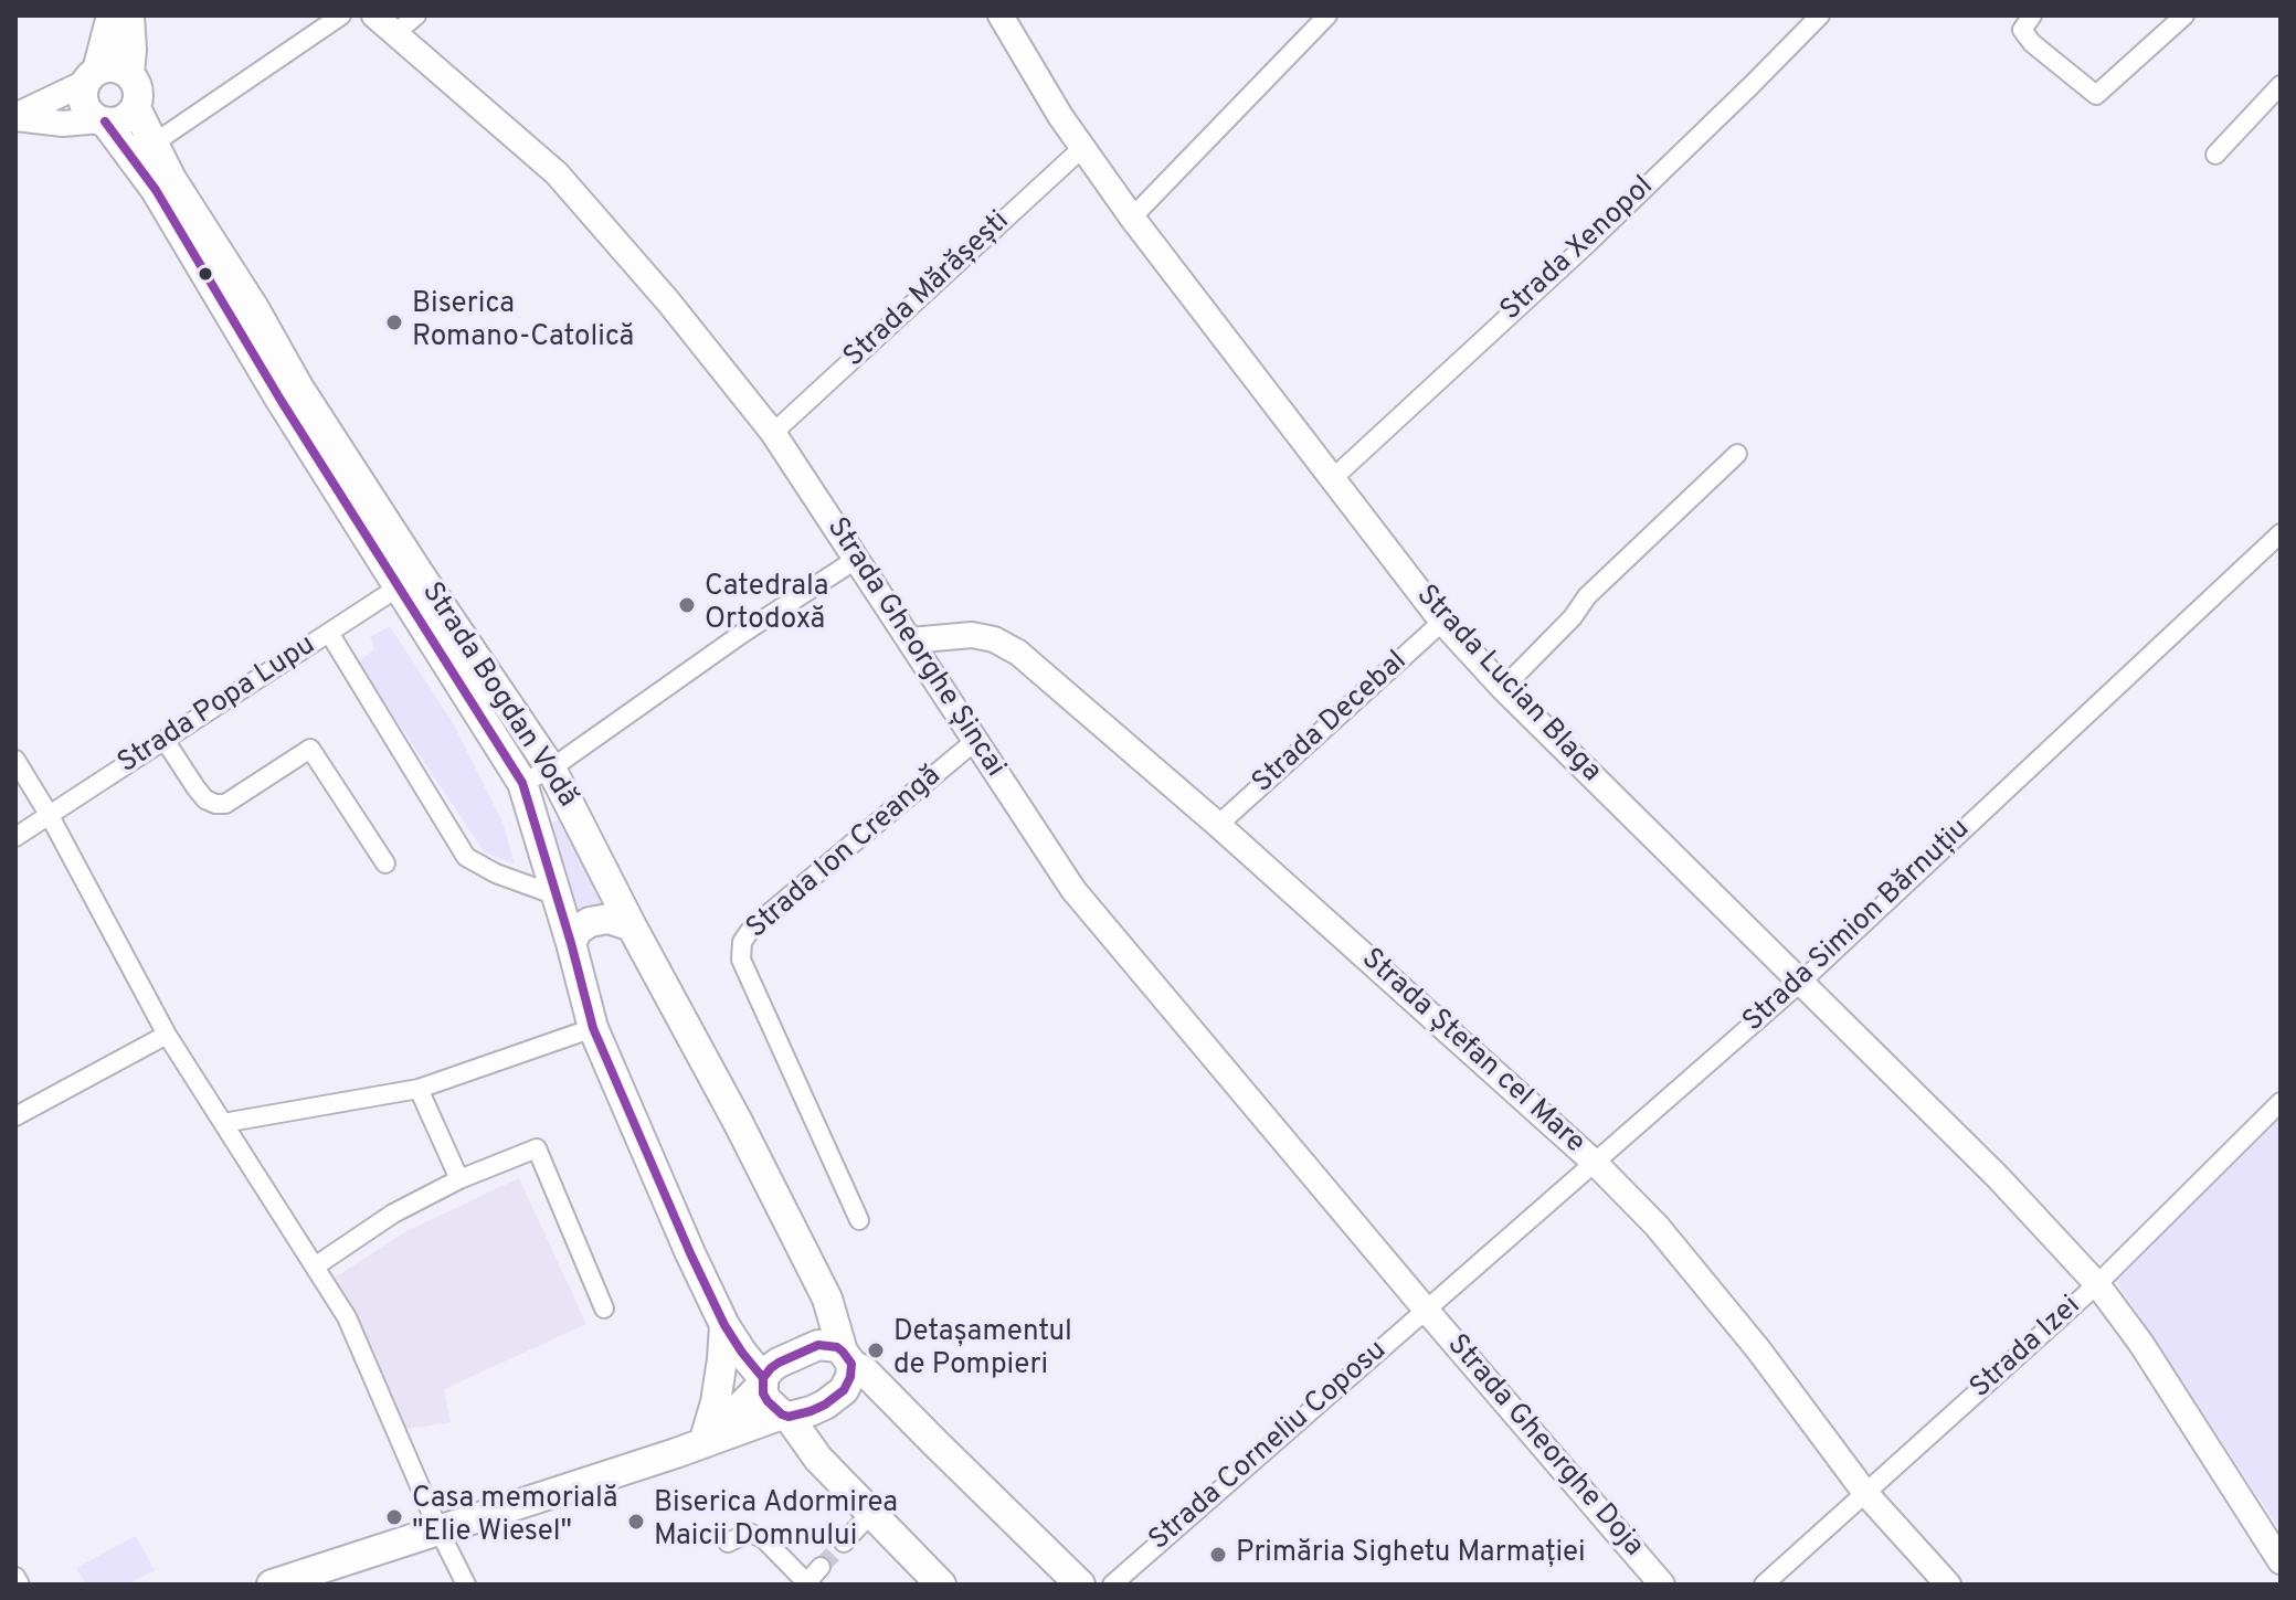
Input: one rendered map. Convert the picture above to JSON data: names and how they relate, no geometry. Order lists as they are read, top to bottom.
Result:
{
  "streets": {
    "main road": [
      "Strada Gheorghe Șincai",
      "Strada Lucian Blaga",
      "Strada Bogdan Vodă",
      "Strada Ștefan cel Mare",
      "Strada Gheorghe Doja"
    ],
    "street": [
      "Strada Xenopol",
      "Strada Mărășești",
      "Strada Popa Lupu",
      "Strada Decebal",
      "Strada Ion Creangă",
      "Strada Simion Bărnuțiu",
      "Strada Izei",
      "Strada Corneliu Coposu"
    ]
  },
  "crossings": [
    ["Strada Xenopol", "Strada Lucian Blaga"],
    ["Strada Mărășești", "Strada Gheorghe Șincai"],
    ["Strada Mărășești", "Strada Lucian Blaga"],
    ["Strada Gheorghe Șincai", "Strada Ion Creangă"],
    ["Strada Gheorghe Șincai", "Strada Simion Bărnuțiu"],
    ["Strada Gheorghe Șincai", "Strada Ștefan cel Mare"],
    ["Strada Gheorghe Șincai", "Strada Corneliu Coposu"],
    ["Strada Gheorghe Șincai", "Strada Gheorghe Doja"],
    ["Strada Lucian Blaga", "Strada Decebal"],
    ["Strada Lucian Blaga", "Strada Simion Bărnuțiu"],
    ["Strada Lucian Blaga", "Strada Izei"],
    ["Strada Bogdan Vodă", "Strada Popa Lupu"],
    ["Strada Decebal", "Strada Ștefan cel Mare"],
    ["Strada Simion Bărnuțiu", "Strada Ștefan cel Mare"],
    ["Strada Simion Bărnuțiu", "Strada Corneliu Coposu"],
    ["Strada Simion Bărnuțiu", "Strada Gheorghe Doja"],
    ["Strada Ștefan cel Mare", "Strada Izei"],
    ["Strada Corneliu Coposu", "Strada Gheorghe Doja"]
  ],
  "places": [
    "Biserica Romano-Catolică",
    "Catedrala Ortodoxă",
    "Detașamentul de Pompieri",
    "Casa memorială \"Elie Wiesel\"",
    "Biserica Adormirea Maicii Domnului",
    "Primăria Sighetu Marmației"
  ]
}
